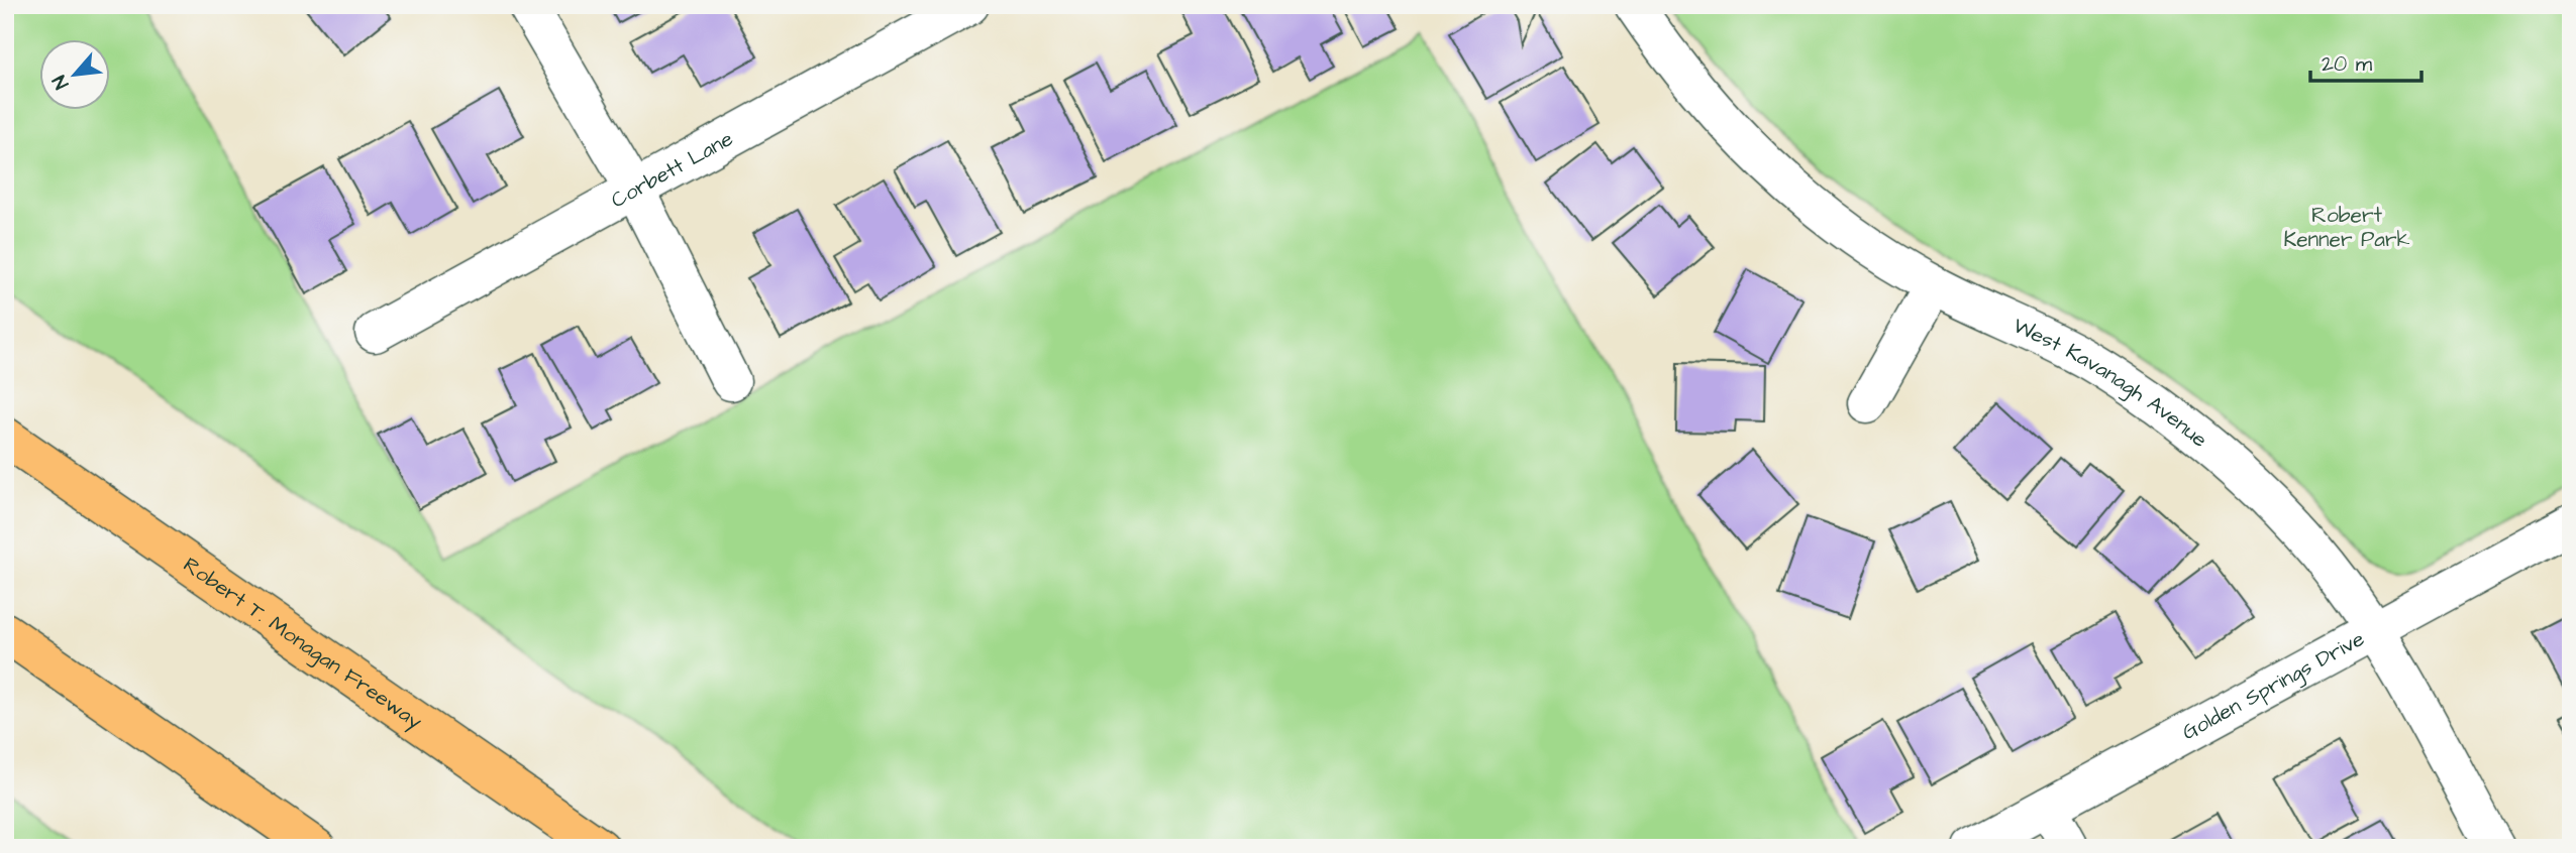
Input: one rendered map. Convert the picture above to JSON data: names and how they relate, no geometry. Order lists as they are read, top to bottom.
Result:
{
  "streets": {
    "highway": ["Robert T. Monagan Freeway"],
    "street": ["Corbett Lane", "West Kavanagh Avenue", "Golden Springs Drive"]
  },
  "crossings": [
    ["West Kavanagh Avenue", "Golden Springs Drive"]
  ],
  "parks": ["Robert Kenner Park"],
  "scale_bar": "20 m",
  "north": "bottom left"
}
